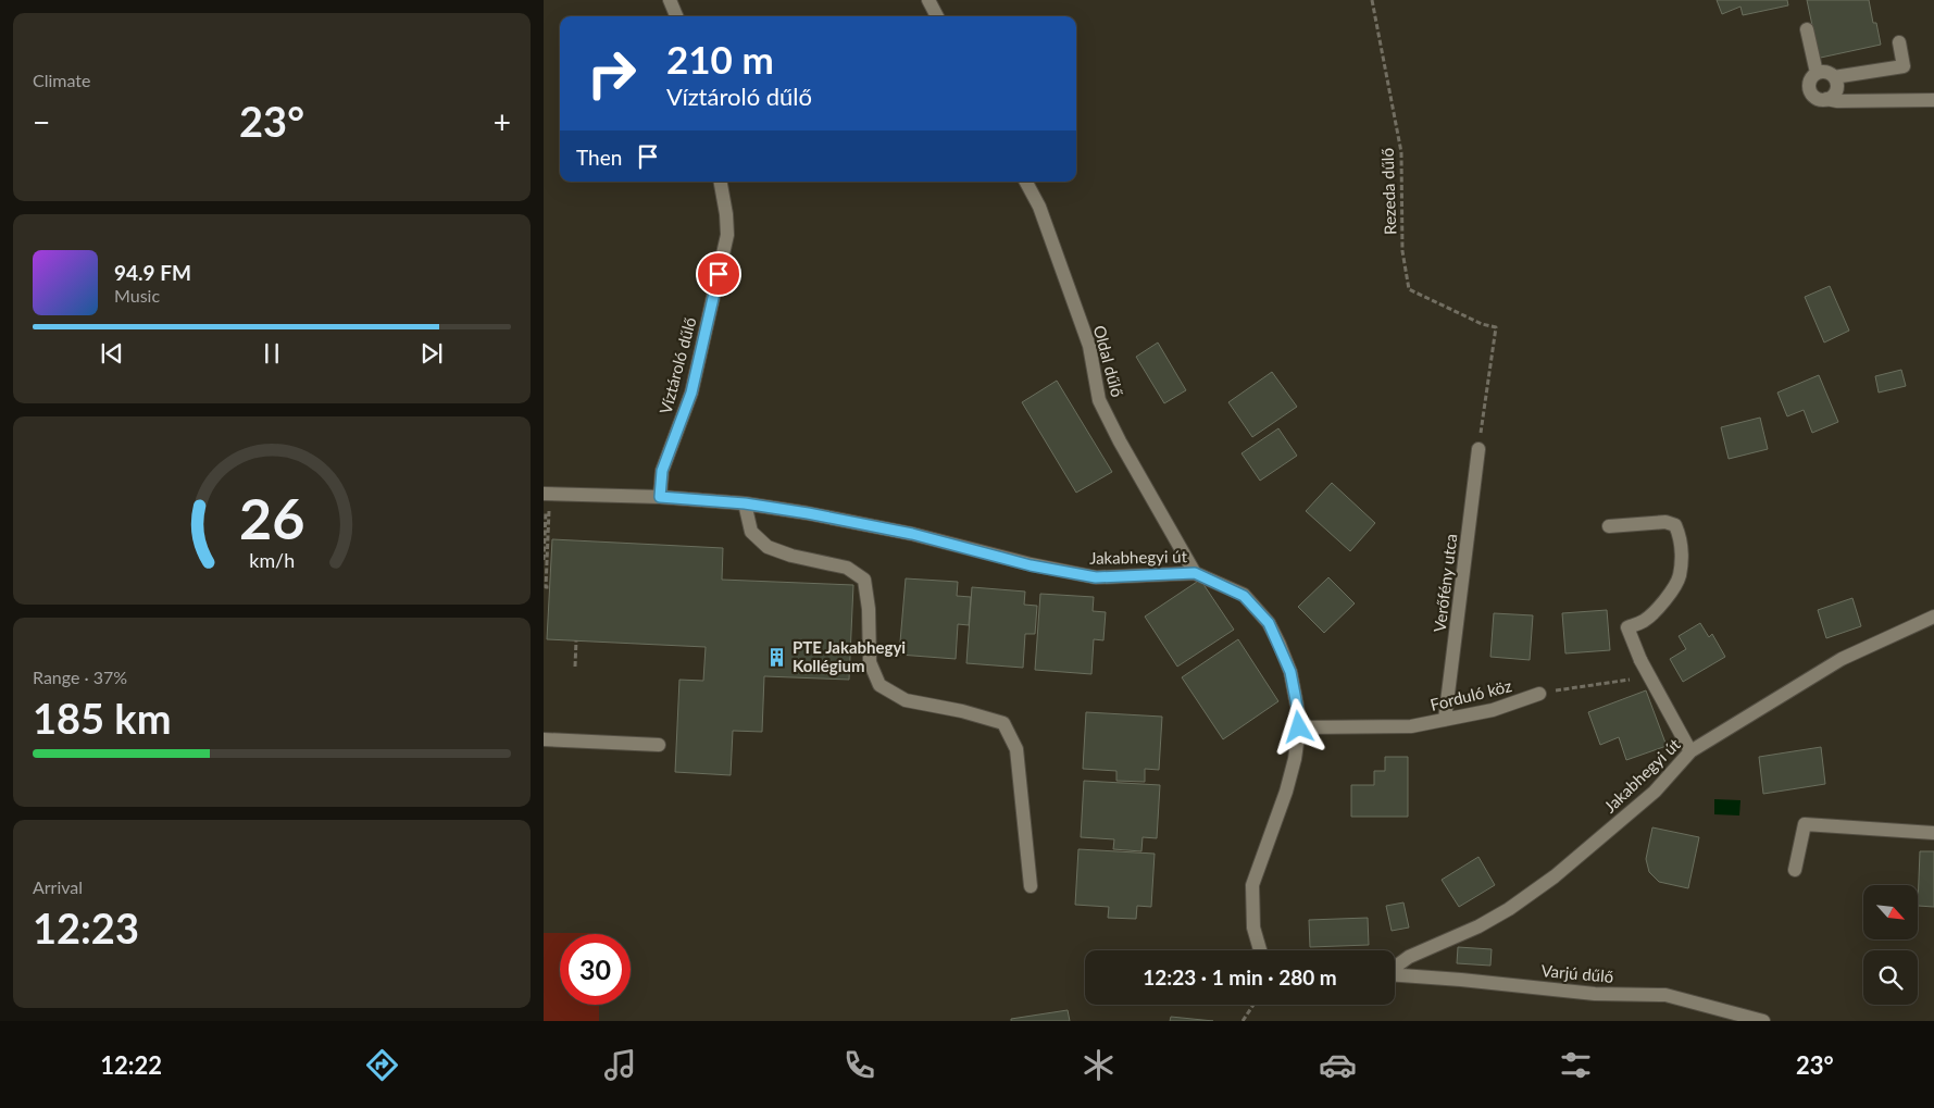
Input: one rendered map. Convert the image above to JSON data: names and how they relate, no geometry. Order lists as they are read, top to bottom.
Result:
{
  "streets": {
    "street": [
      "Oldal dűlő",
      "Víztároló dűlő",
      "Jakabhegyi út",
      "Verőfény utca",
      "Forduló köz",
      "Varjú dűlő"
    ],
    "path": ["Rezeda dűlő"]
  },
  "crossings": [
    ["Rezeda dűlő", "Verőfény utca"],
    ["Oldal dűlő", "Jakabhegyi út"],
    ["Víztároló dűlő", "Jakabhegyi út"],
    ["Jakabhegyi út", "Forduló köz"],
    ["Verőfény utca", "Forduló köz"]
  ],
  "places": {
    "building": ["PTE Jakabhegyi Kollégium"]
  },
  "north": "bottom right",
  "page": {
    "tile": [
      "Climate",
      ["Range · 37%", "185 km"],
      ["Arrival", "12:23"]
    ],
    "turn": ["210 m", "Víztároló dűlő"],
    "heat": ["−", "23°", "+"],
    "then": "Then",
    "song": ["94.9 FM", "Music"],
    "limit": "30",
    "trip": "12:23 · 1 min · 280 m",
    "tabs": ["12:22", "23°"],
    "gauge": ["26", "km/h"]
  }
}
